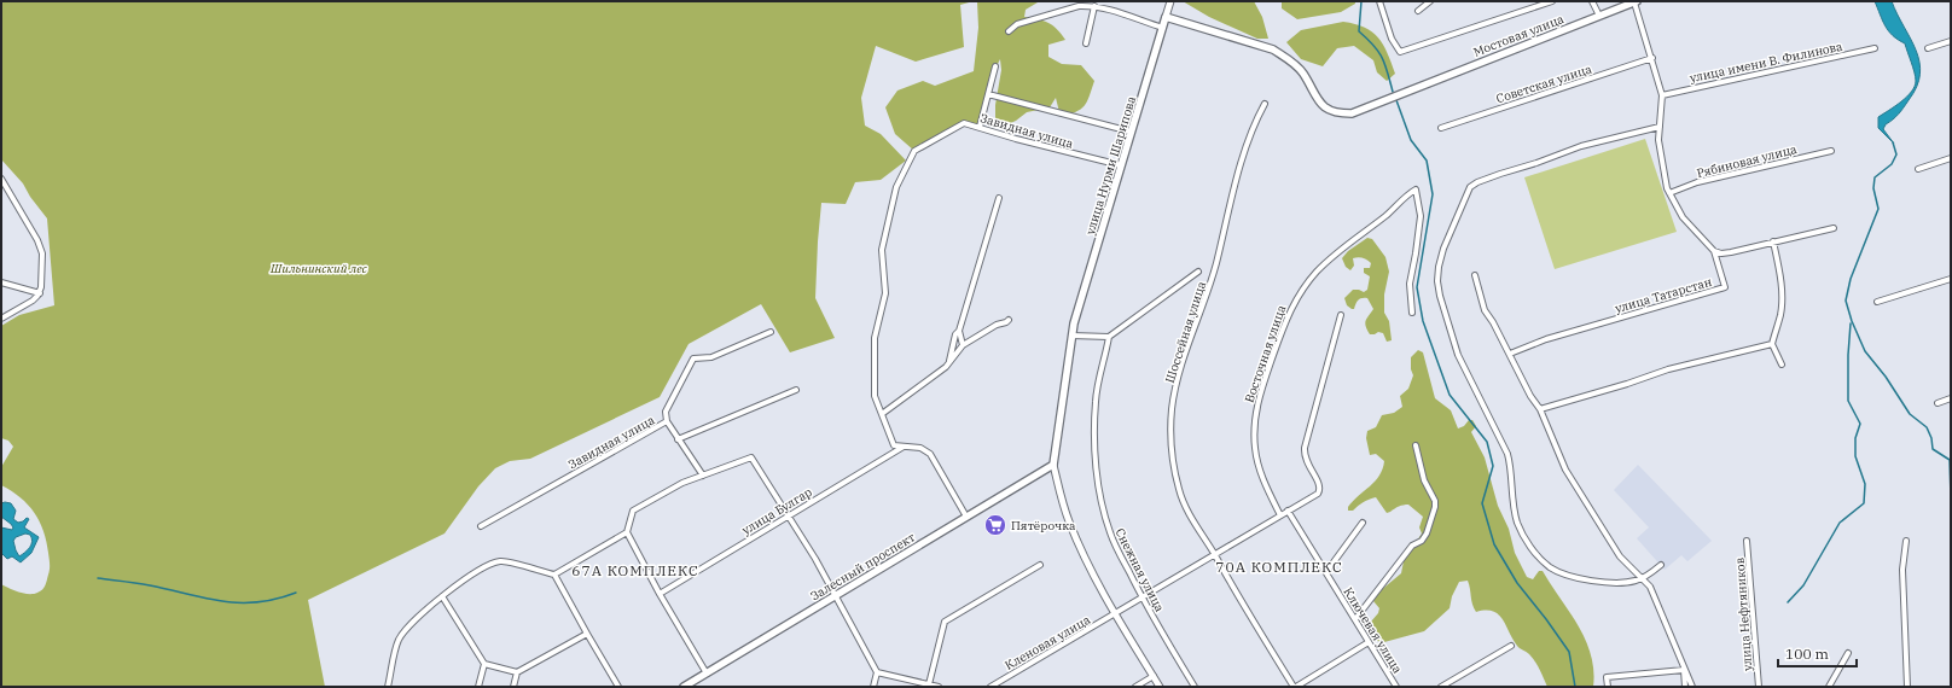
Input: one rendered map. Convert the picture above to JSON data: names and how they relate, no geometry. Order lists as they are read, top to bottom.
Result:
{
  "streets": {
    "main road": ["Мостовая улица", "улица Нурми Шарипова", "Залесный проспект"],
    "street": [
      "улица имени В. Филинова",
      "Советская улица",
      "Завидная улица",
      "Рябиновая улица",
      "улица Татарстан",
      "Шоссейная улица",
      "Восточная улица",
      "улица Булгар",
      "Снежная улица",
      "улица Нефтяников",
      "Ключевая улица",
      "Кленовая улица"
    ]
  },
  "crossings": [
    ["Мостовая улица", "улица Нурми Шарипова"],
    ["Завидная улица", "улица Нурми Шарипова"],
    ["Завидная улица", "улица Булгар"],
    ["улица Нурми Шарипова", "Залесный проспект"],
    ["Шоссейная улица", "Кленовая улица"],
    ["Восточная улица", "Кленовая улица"],
    ["Снежная улица", "Кленовая улица"],
    ["Ключевая улица", "Кленовая улица"]
  ],
  "districts": ["70А КОМПЛЕКС", "67А КОМПЛЕКС"],
  "parks": ["Шильнинский лес"],
  "places": {
    "supermarket": ["Пятёрочка"]
  },
  "scale_bar": "100 m"
}
